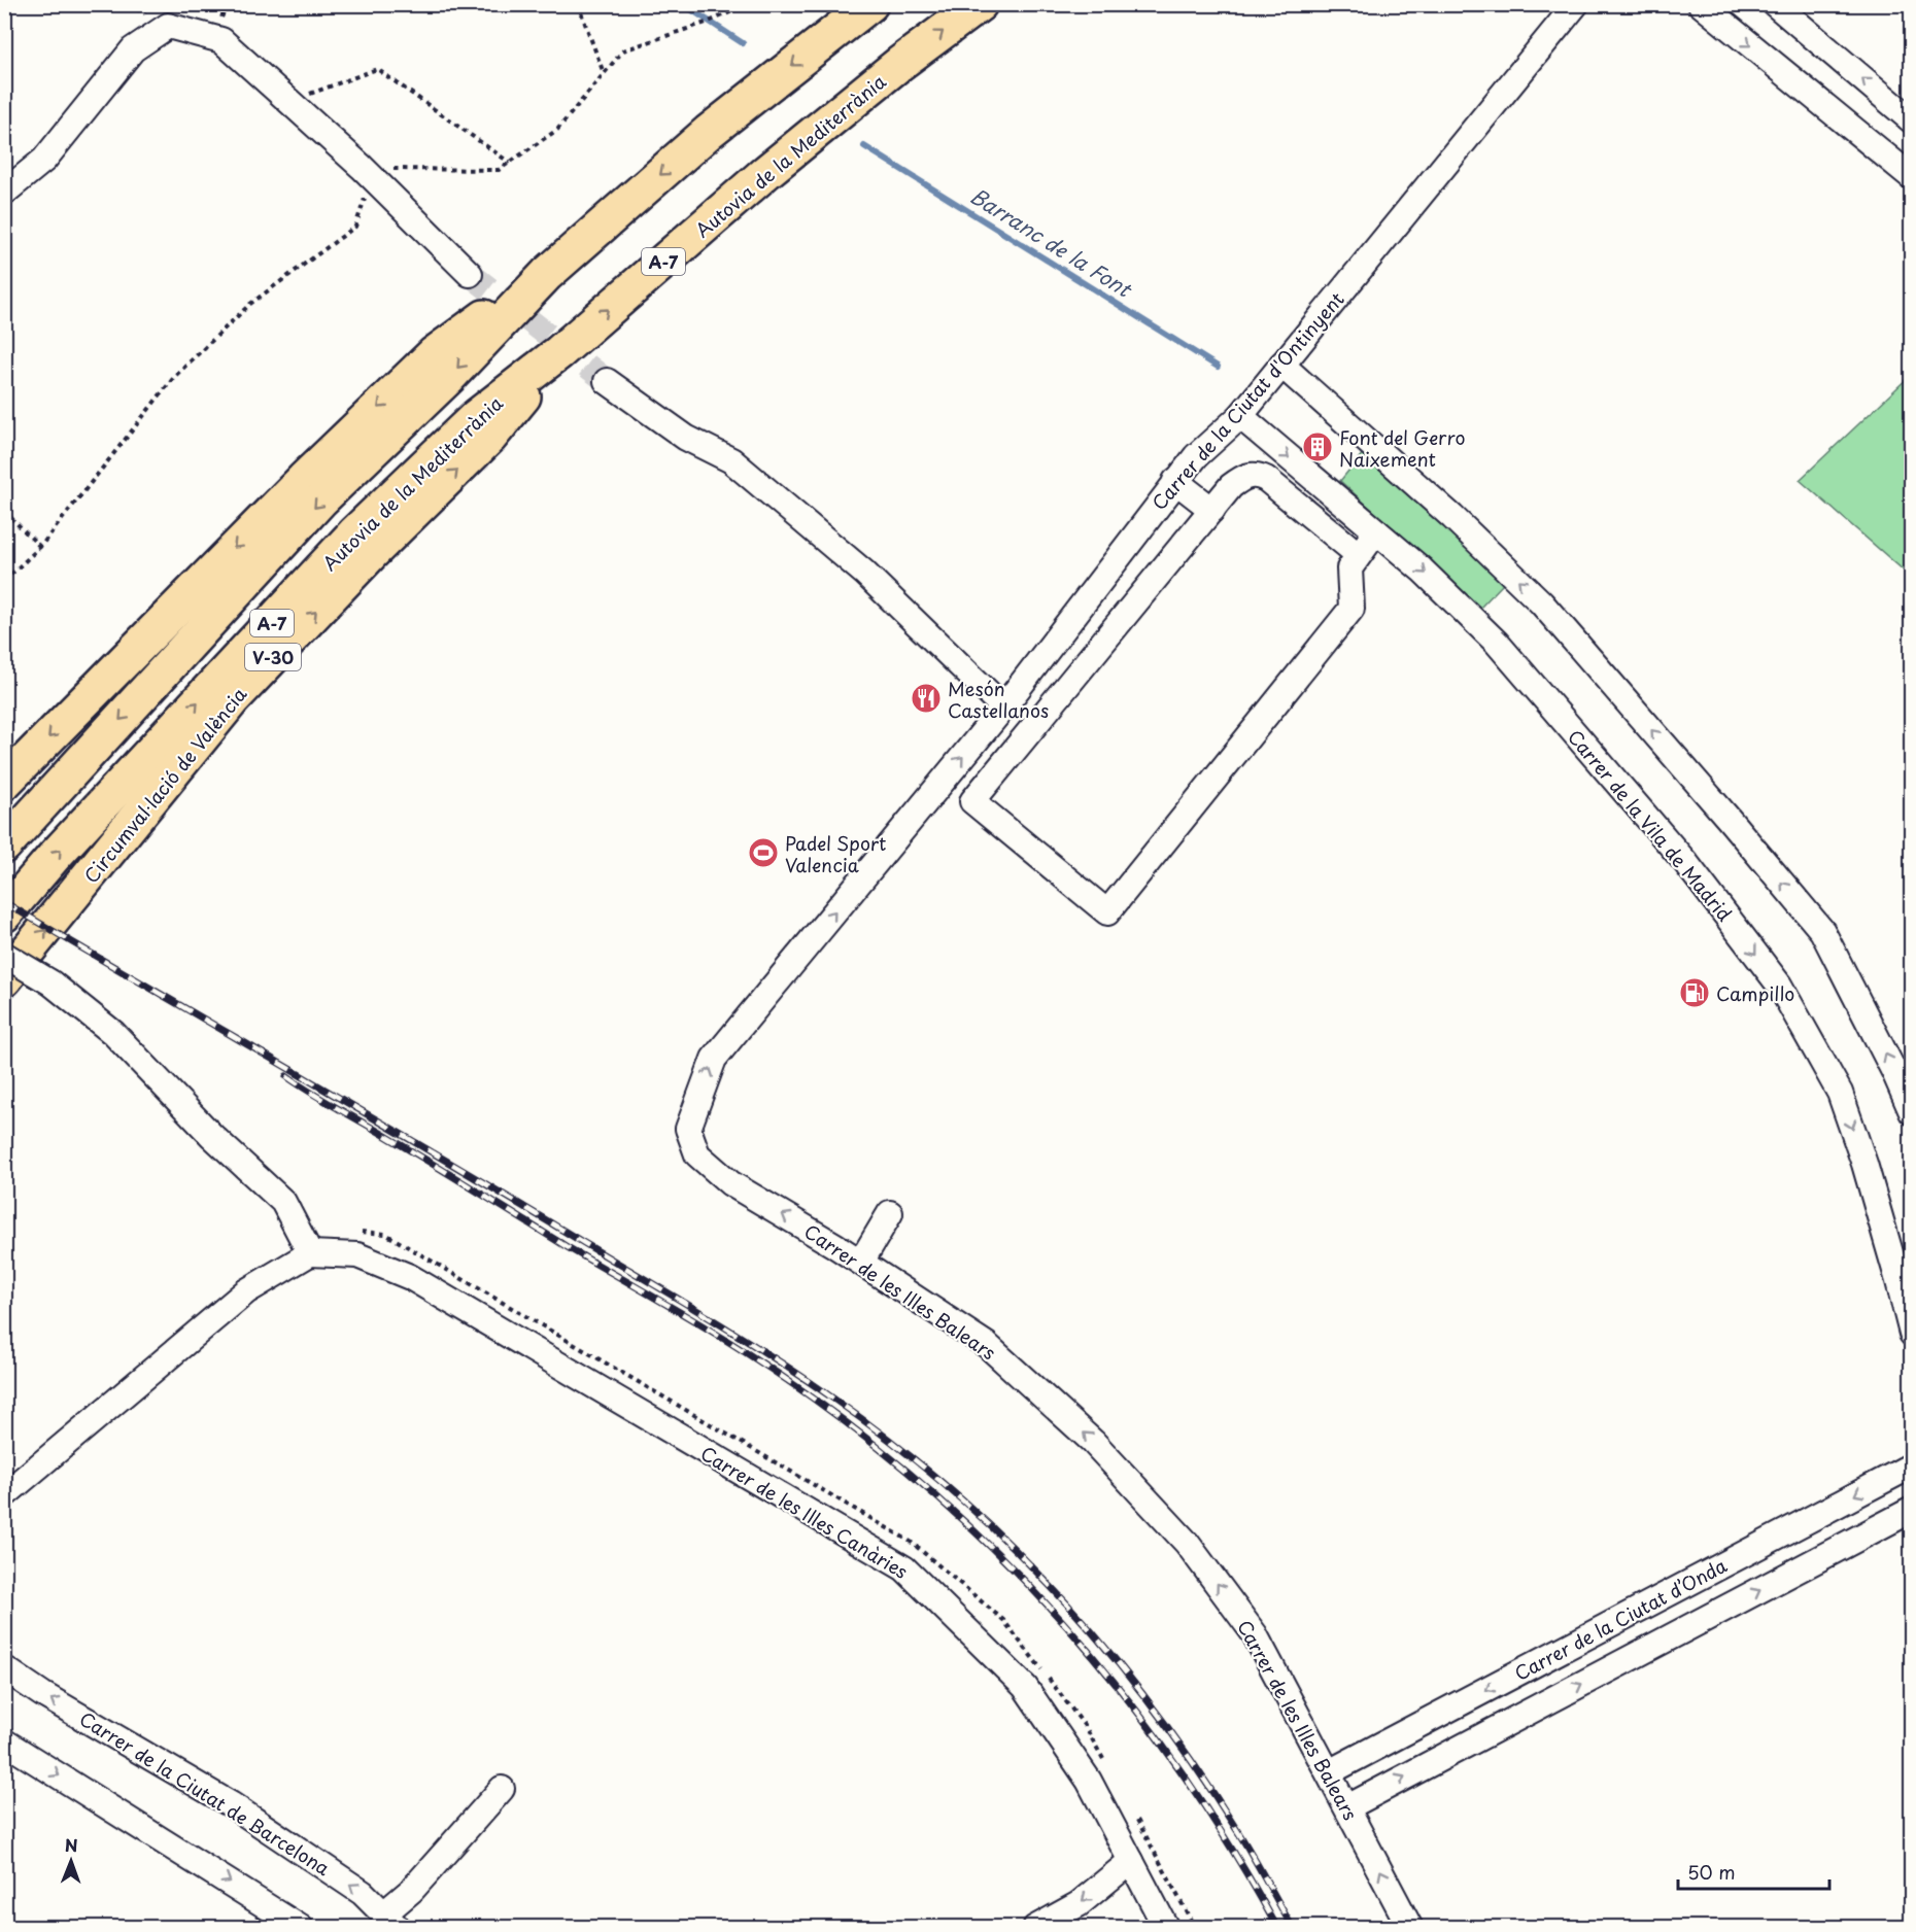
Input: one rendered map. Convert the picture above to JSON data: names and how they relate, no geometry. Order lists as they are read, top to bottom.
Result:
{
  "streets": {
    "highway": [
      "Autovia de la Mediterrània",
      "A-7",
      "V-30",
      "Circumval·lació de València"
    ],
    "street": [
      "Carrer de la Ciutat d'Ontinyent",
      "Carrer de la Vila de Madrid",
      "Carrer de les Illes Balears",
      "Carrer de les Illes Canàries",
      "Carrer de la Ciutat d’Onda",
      "Carrer de la Ciutat de Barcelona"
    ]
  },
  "crossings": [
    ["Autovia de la Mediterrània", "Circumval·lació de València"],
    ["Carrer de la Ciutat d'Ontinyent", "Carrer de la Vila de Madrid"],
    ["Carrer de la Ciutat d'Ontinyent", "Carrer de les Illes Balears"],
    ["Carrer de les Illes Balears", "Carrer de la Ciutat d’Onda"]
  ],
  "one_way": ["Carrer de la Ciutat d'Ontinyent", "Carrer de les Illes Balears"],
  "water": ["Barranc de la Font"],
  "places": {
    "building": ["Font del Gerro Naixement"],
    "restaurant": ["Mesón Castellanos"],
    "sports": ["Padel Sport Valencia"],
    "fuel station": ["Campillo"]
  },
  "scale_bar": "50 m",
  "north": "top"
}
